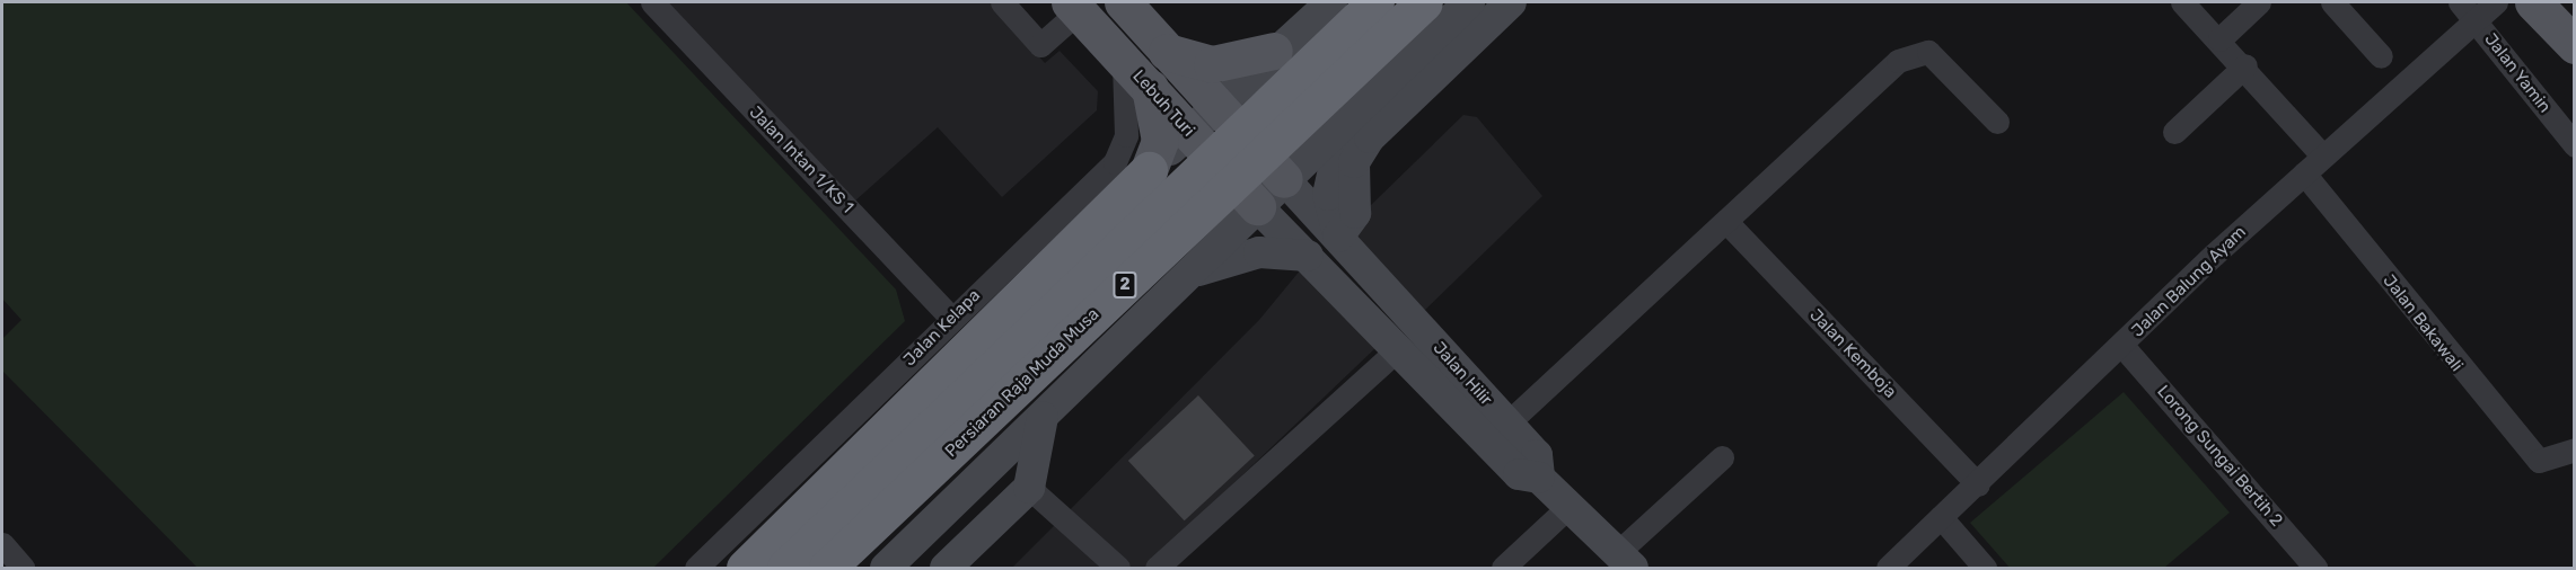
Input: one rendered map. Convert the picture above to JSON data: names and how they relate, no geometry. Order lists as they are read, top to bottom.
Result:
{
  "streets": {
    "highway": ["2", "Persiaran Raja Muda Musa"],
    "main road": ["Lebuh Turi", "Jalan Hilir"],
    "street": [
      "Jalan Yamin",
      "Jalan Intan 1/KS 1",
      "Jalan Balung Ayam",
      "Jalan Bakawali",
      "Jalan Kelapa",
      "Jalan Kemboja",
      "Lorong Sungai Bertih 2"
    ]
  },
  "crossings": [
    ["Jalan Yamin", "Jalan Balung Ayam"],
    ["Lebuh Turi", "Jalan Kelapa"],
    ["Lebuh Turi", "Jalan Hilir"],
    ["Jalan Intan 1/KS 1", "Jalan Kelapa"],
    ["Jalan Balung Ayam", "Jalan Bakawali"],
    ["Jalan Balung Ayam", "Jalan Kemboja"],
    ["Jalan Balung Ayam", "Lorong Sungai Bertih 2"]
  ]
}
